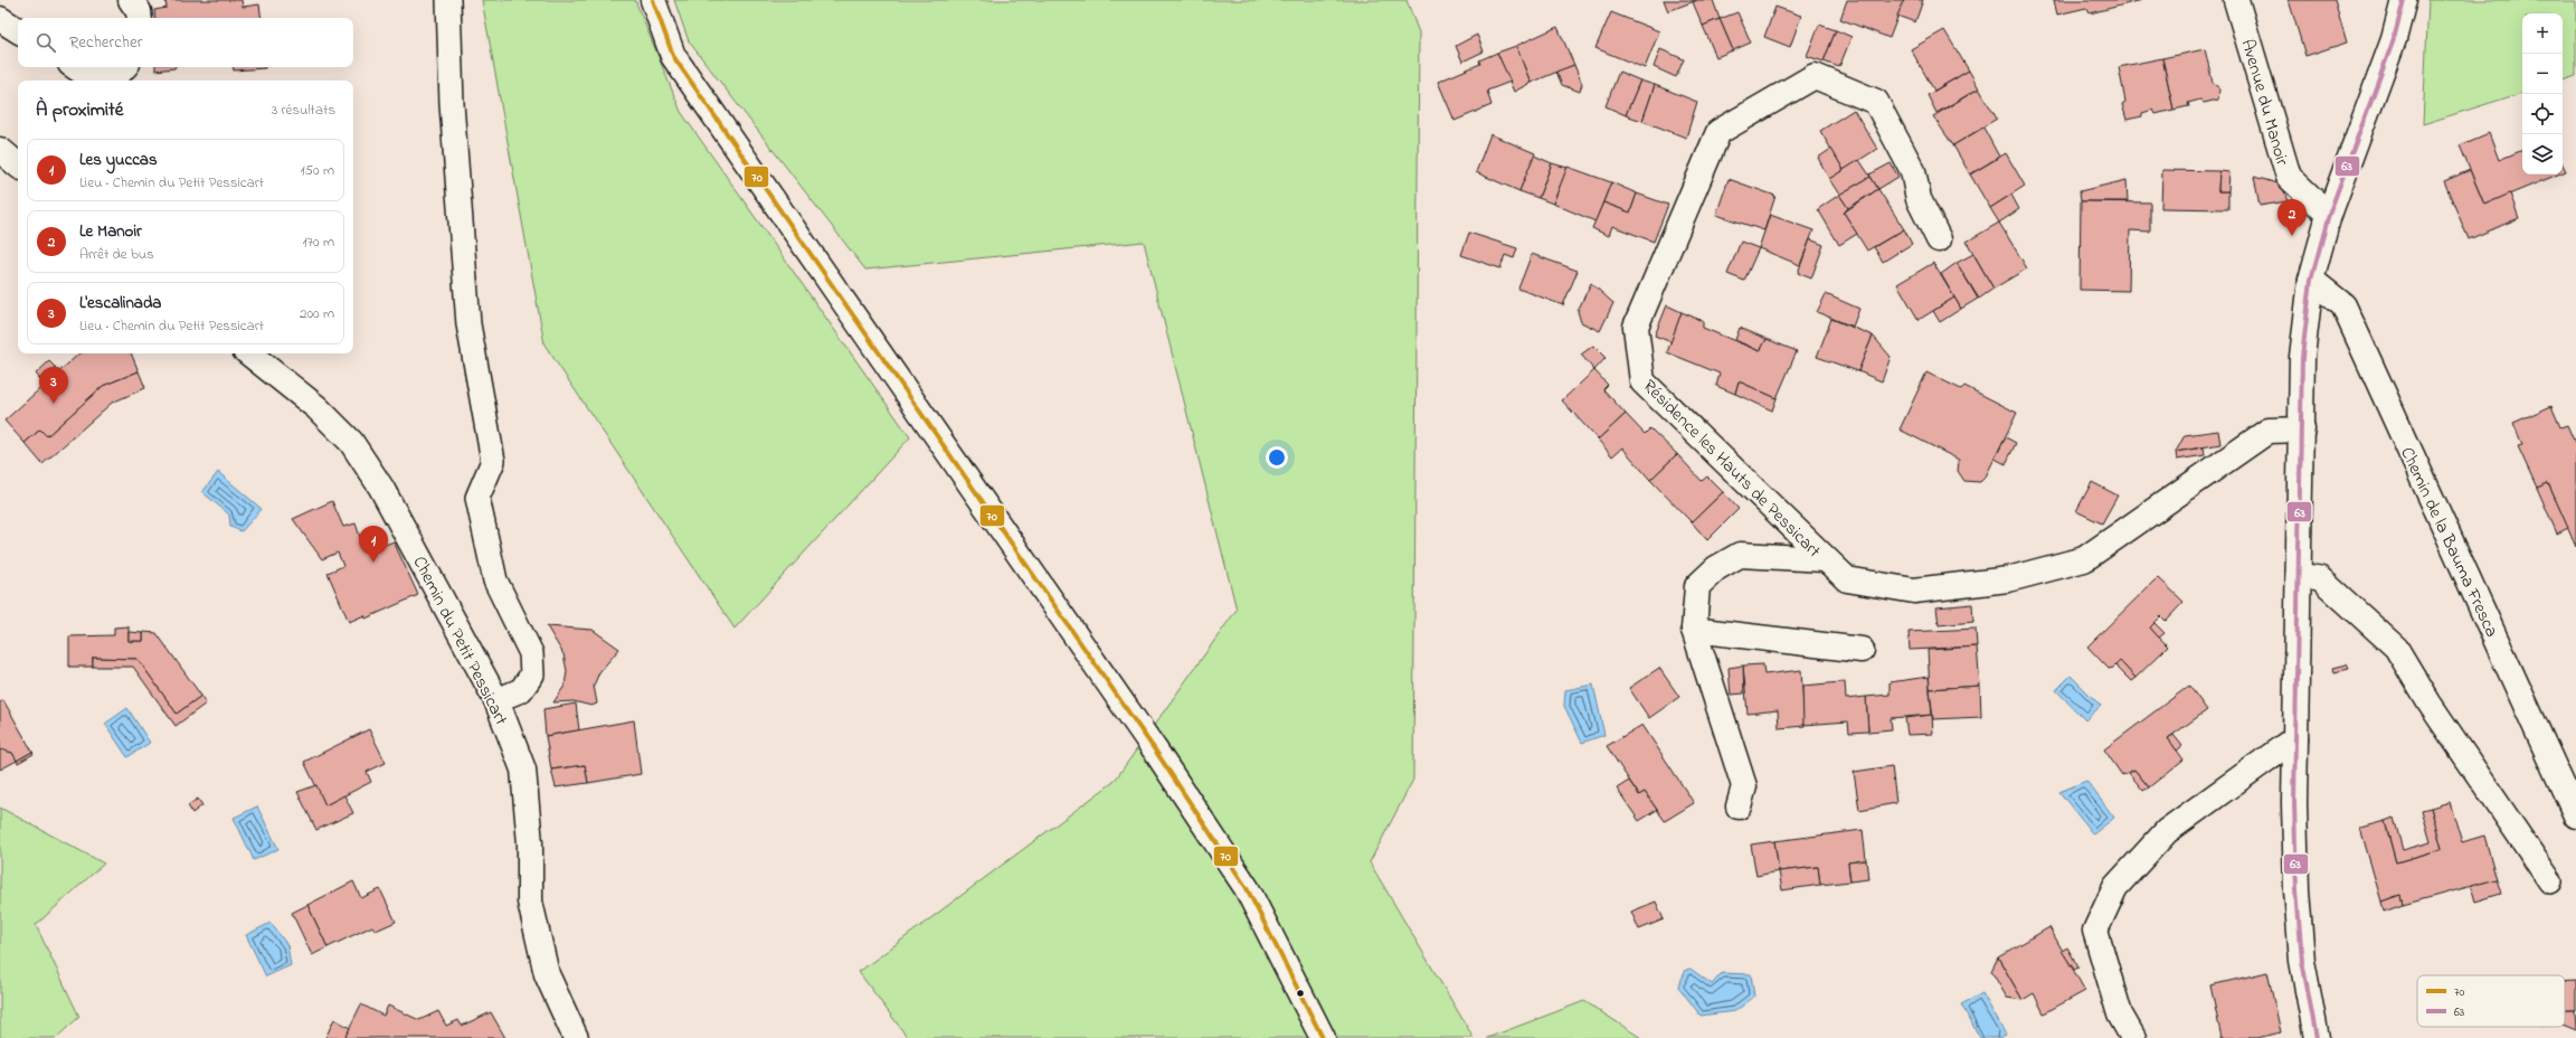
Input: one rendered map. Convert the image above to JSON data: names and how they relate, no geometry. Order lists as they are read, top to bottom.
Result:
{
  "streets": {
    "street": [
      "Avenue du Manoir",
      "Résidence les Hauts de Pessicart",
      "Chemin de la Bauma Fresca",
      "Chemin du Petit Pessicart"
    ]
  },
  "lines": ["transit line 70", "transit line 63"],
  "legend": ["70", "63"],
  "page": {
    "map_buttons": ["+", "−"],
    "search": "Rechercher",
    "heading": ["À proximité", "3 résultats"],
    "list": [
      {
        "mark": "1",
        "name": "Les yuccas",
        "note": "Lieu · Chemin du Petit Pessicart",
        "value": "150 m"
      },
      {
        "mark": "2",
        "name": "Le Manoir",
        "note": "Arrêt de bus",
        "value": "170 m"
      },
      {
        "mark": "3",
        "name": "L'escalinada",
        "note": "Lieu · Chemin du Petit Pessicart",
        "value": "200 m"
      }
    ],
    "pins": ["2", "3", "1"]
  }
}
